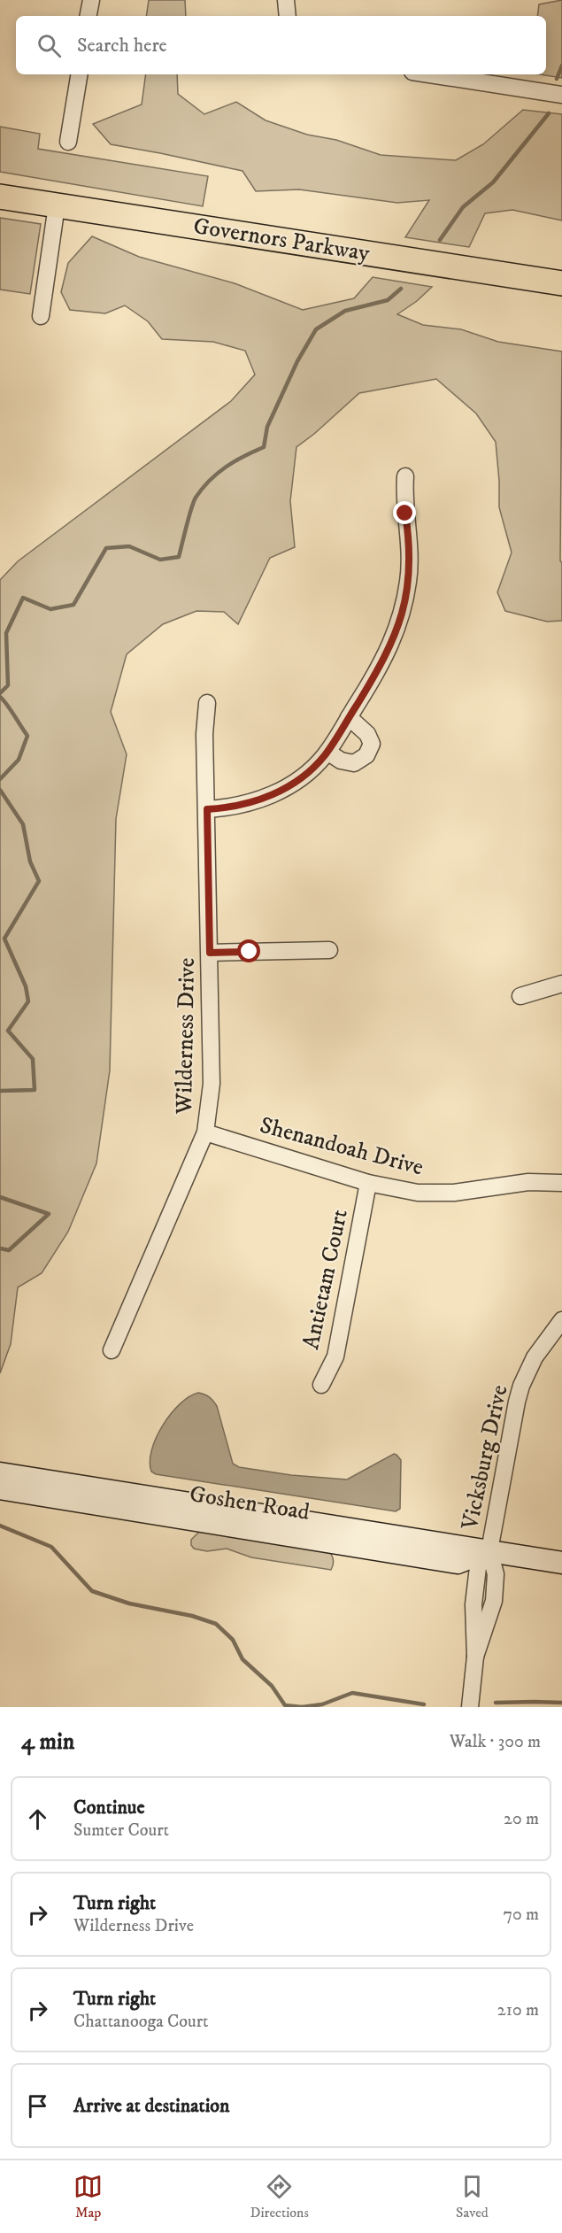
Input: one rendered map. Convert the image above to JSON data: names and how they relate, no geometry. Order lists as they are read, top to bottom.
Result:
{
  "streets": {
    "main road": ["Governors Parkway"],
    "street": [
      "Wilderness Drive",
      "Shenandoah Drive",
      "Antietam Court",
      "Vicksburg Drive",
      "Goshen Road"
    ]
  },
  "crossings": [
    ["Wilderness Drive", "Shenandoah Drive"],
    ["Shenandoah Drive", "Antietam Court"],
    ["Vicksburg Drive", "Goshen Road"]
  ],
  "page": {
    "search": "Search here",
    "heading": ["4 min", "Walk · 300 m"],
    "list": [
      ["Continue", "Sumter Court", "20 m"],
      ["Turn right", "Wilderness Drive", "70 m"],
      ["Turn right", "Chattanooga Court", "210 m"],
      "Arrive at destination"
    ],
    "nav": ["Map", "Directions", "Saved"]
  }
}
